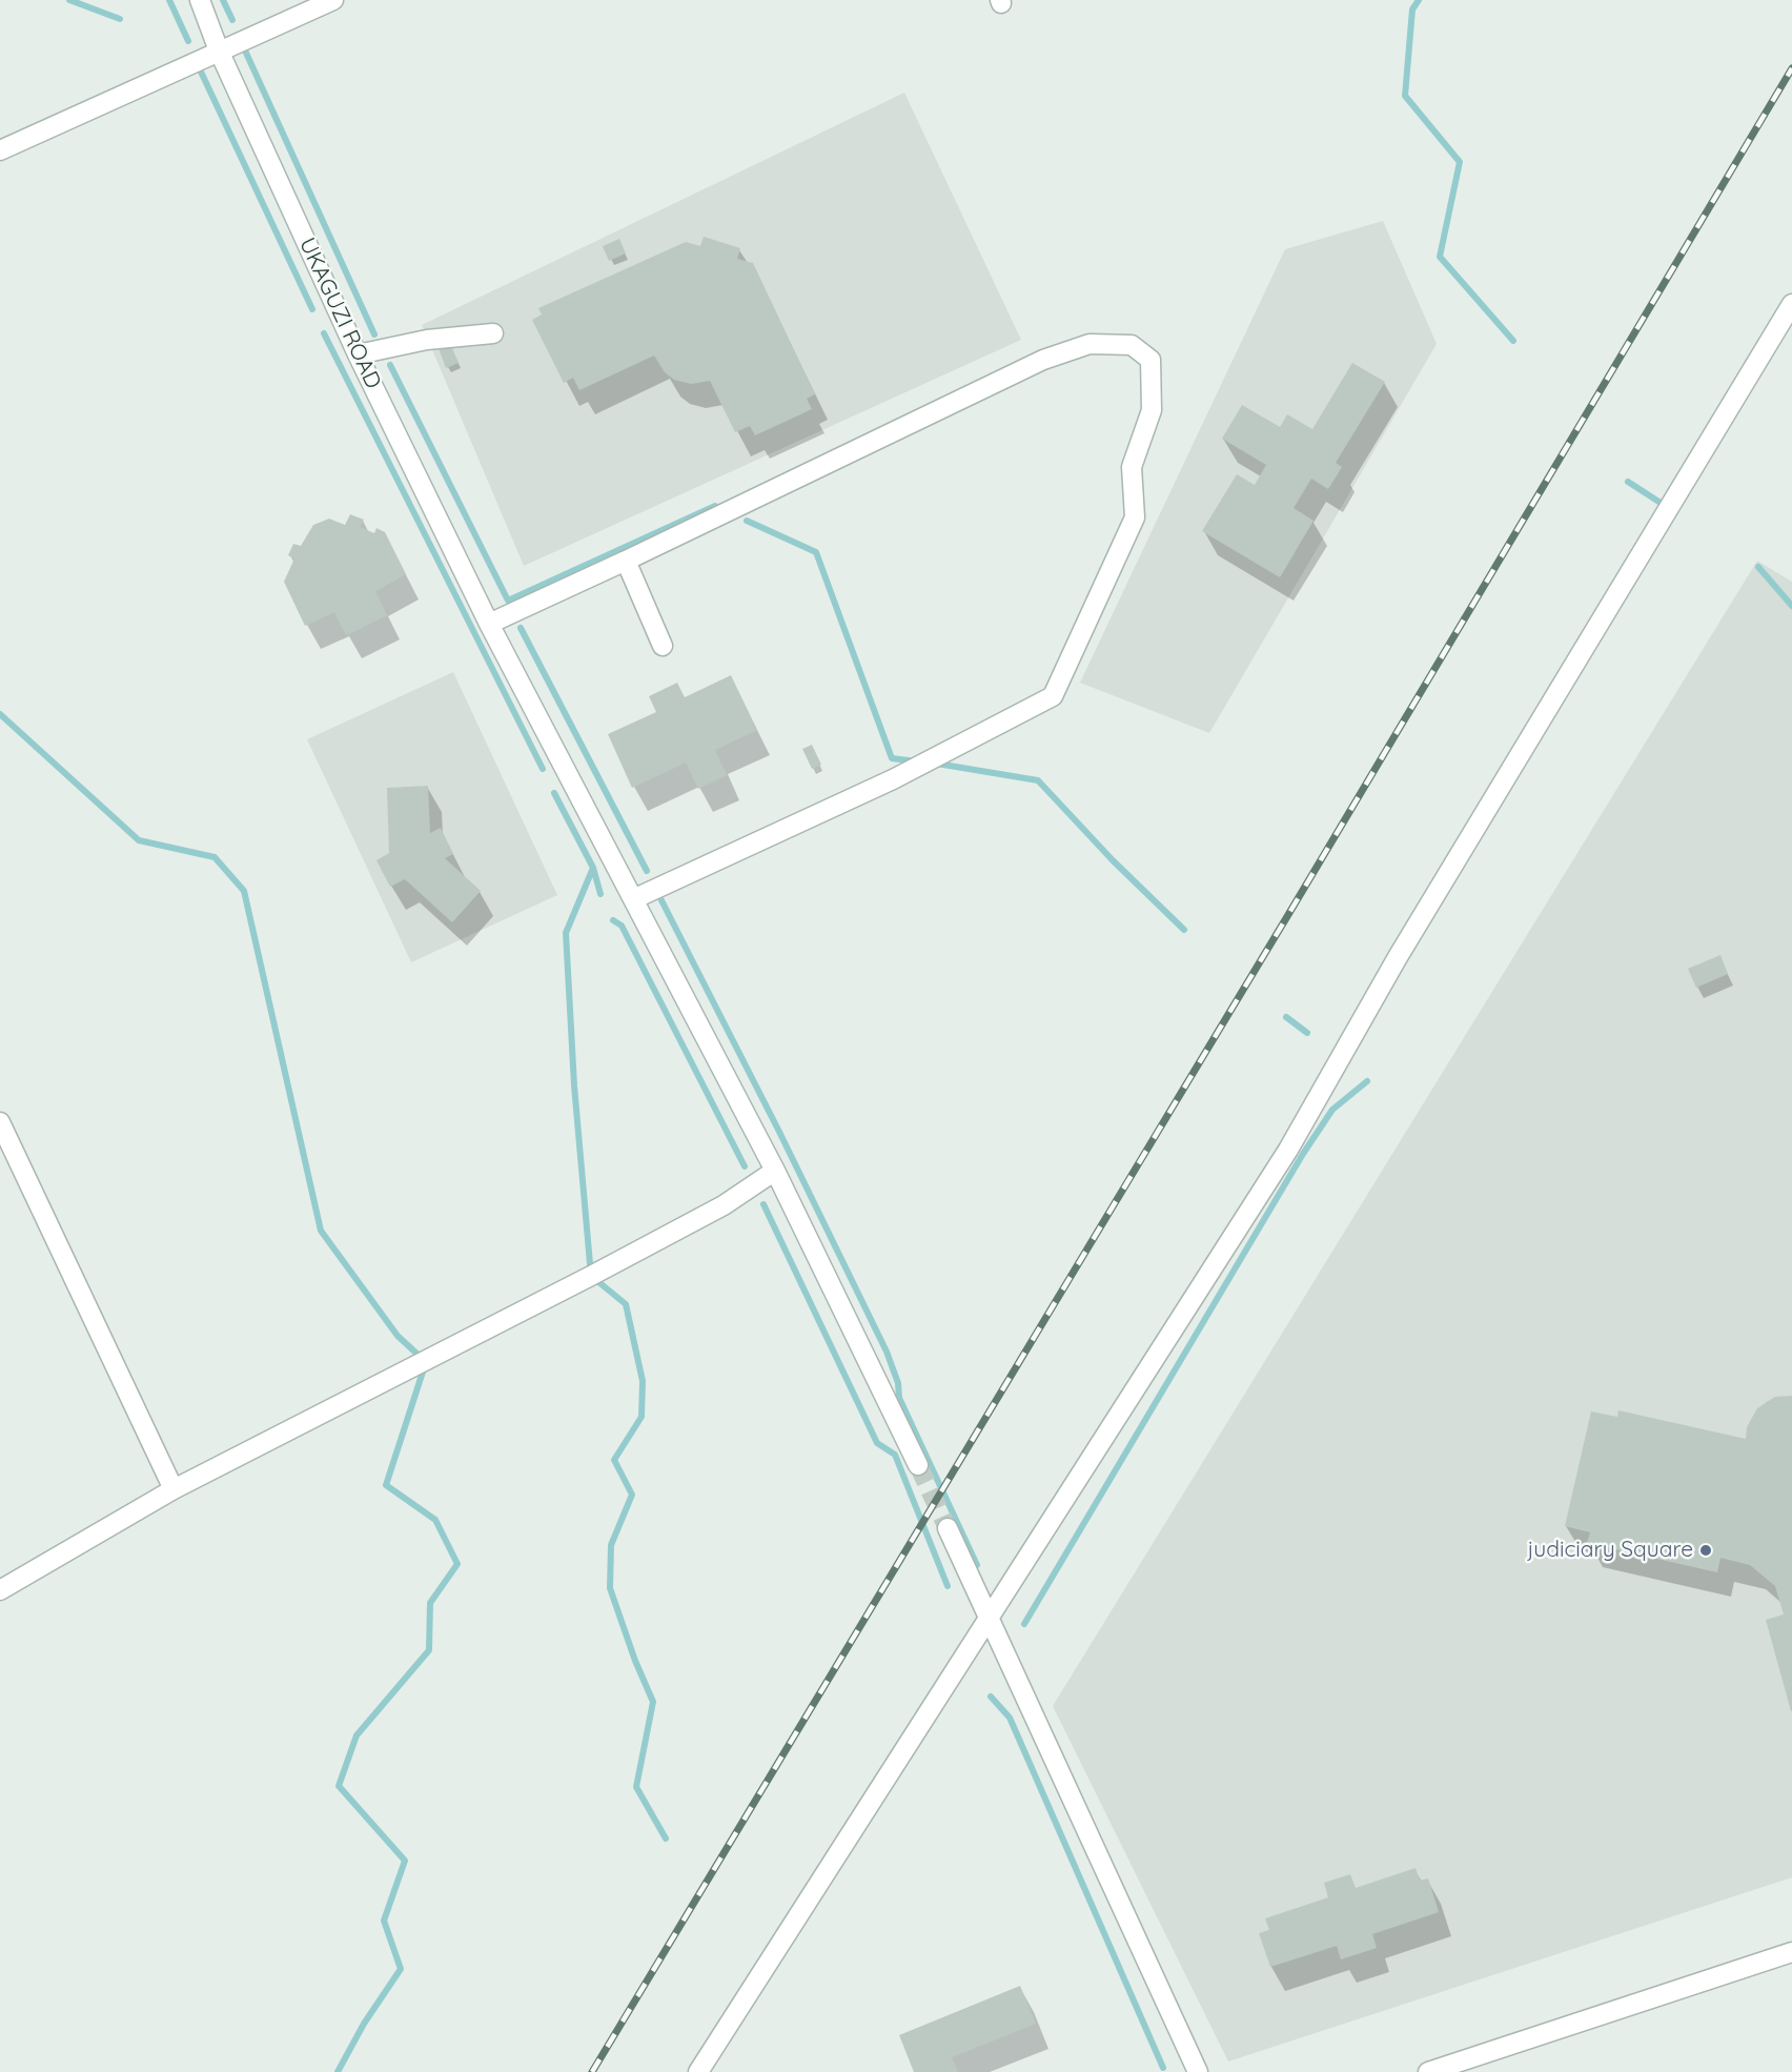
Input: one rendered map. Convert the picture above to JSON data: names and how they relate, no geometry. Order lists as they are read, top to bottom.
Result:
{
  "streets": {
    "street": ["UKAGUZI ROAD"]
  },
  "places": ["judiciary Square"]
}
